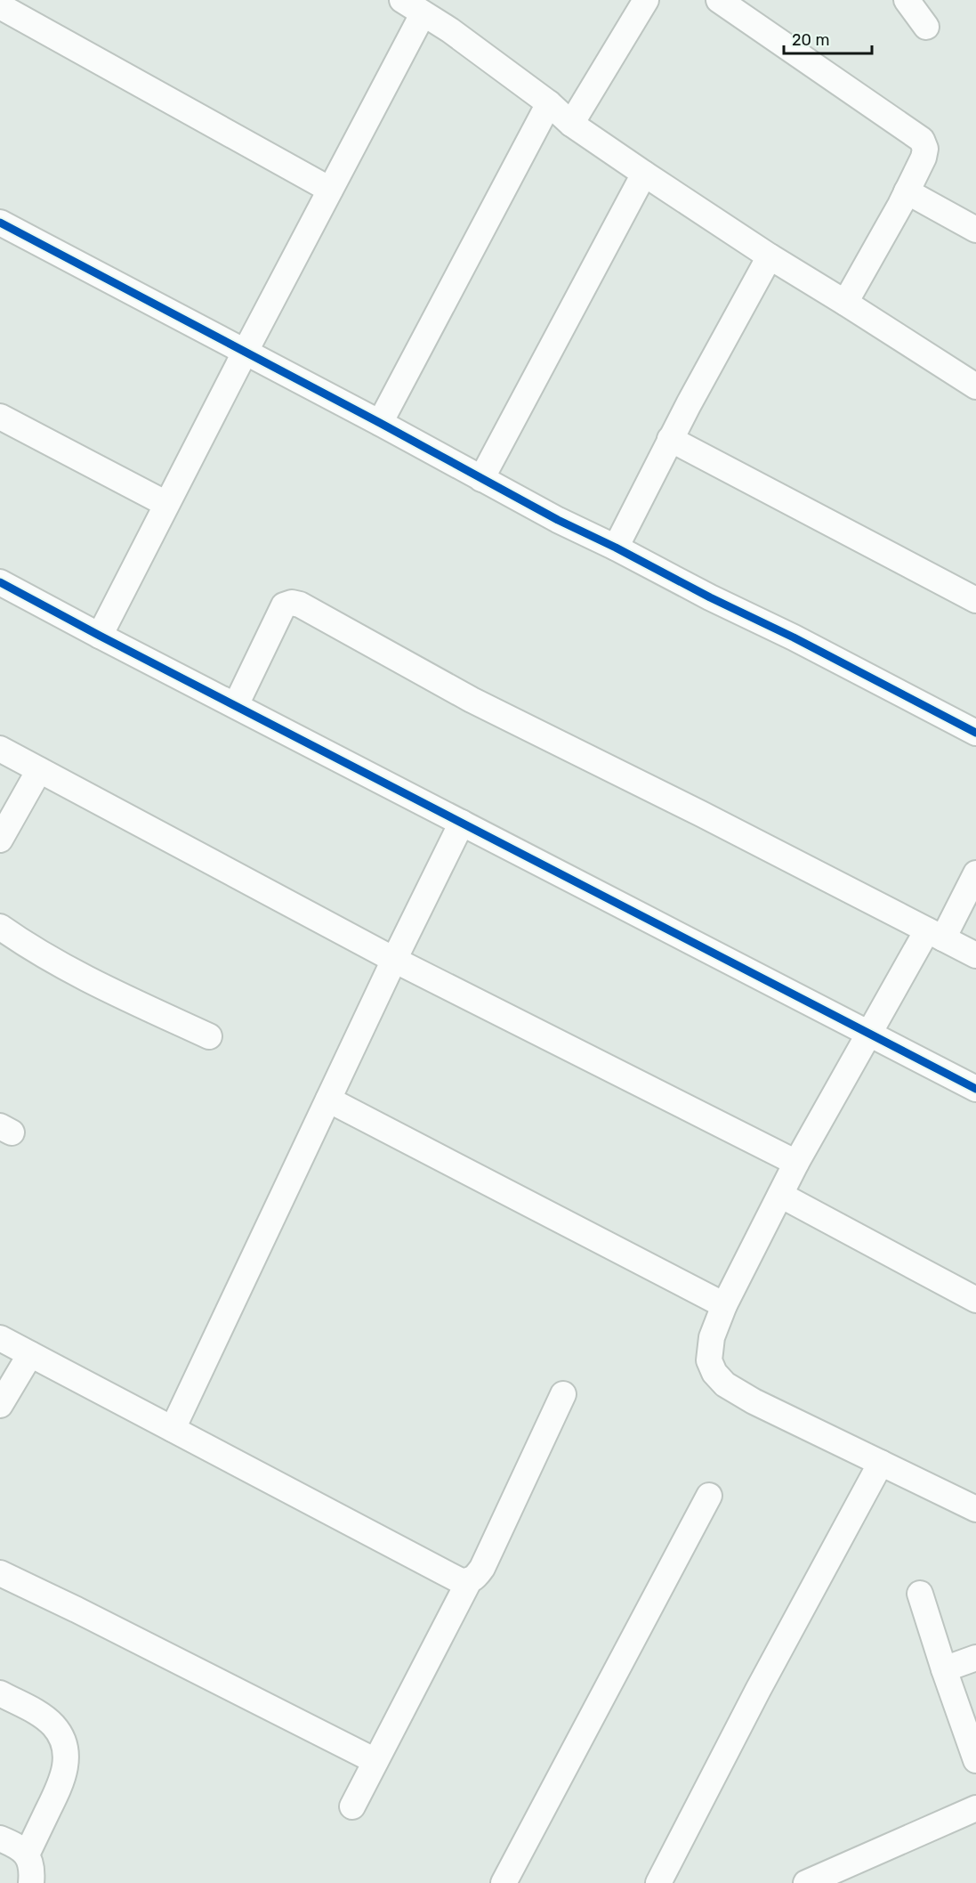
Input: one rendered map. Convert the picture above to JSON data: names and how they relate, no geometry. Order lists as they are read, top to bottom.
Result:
{
  "scale_bar": "20 m"
}
